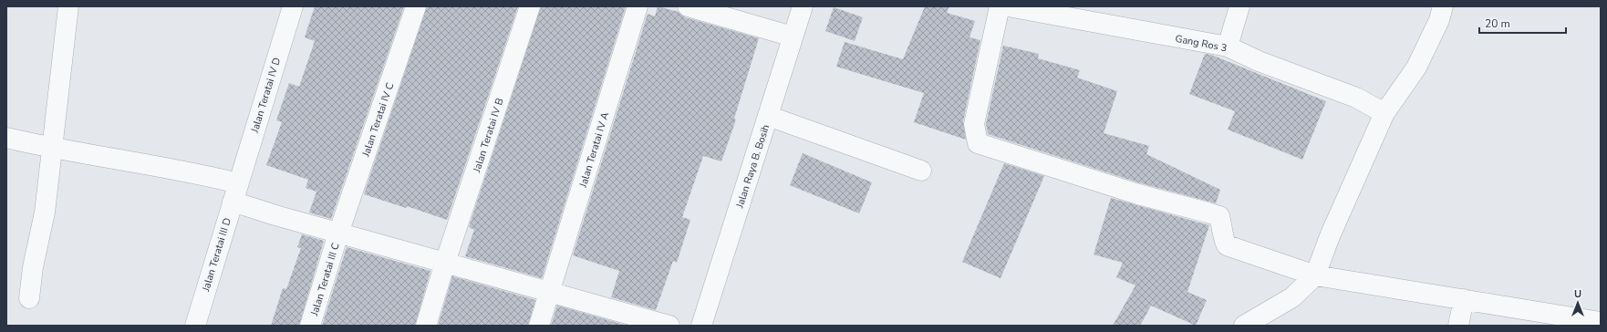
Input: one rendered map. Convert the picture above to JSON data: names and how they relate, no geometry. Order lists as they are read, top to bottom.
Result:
{
  "streets": {
    "street": [
      "Gang Ros 3",
      "Jalan Teratai IV D",
      "Jalan Teratai IV C",
      "Jalan Teratai IV B",
      "Jalan Teratai IV A",
      "Jalan Raya B. Bosih",
      "Jalan Teratai III D",
      "Jalan Teratai III C"
    ]
  },
  "crossings": [
    ["Jalan Teratai IV D", "Jalan Teratai III D"],
    ["Jalan Teratai IV C", "Jalan Teratai III C"]
  ],
  "scale_bar": "20 m",
  "north": "top"
}
